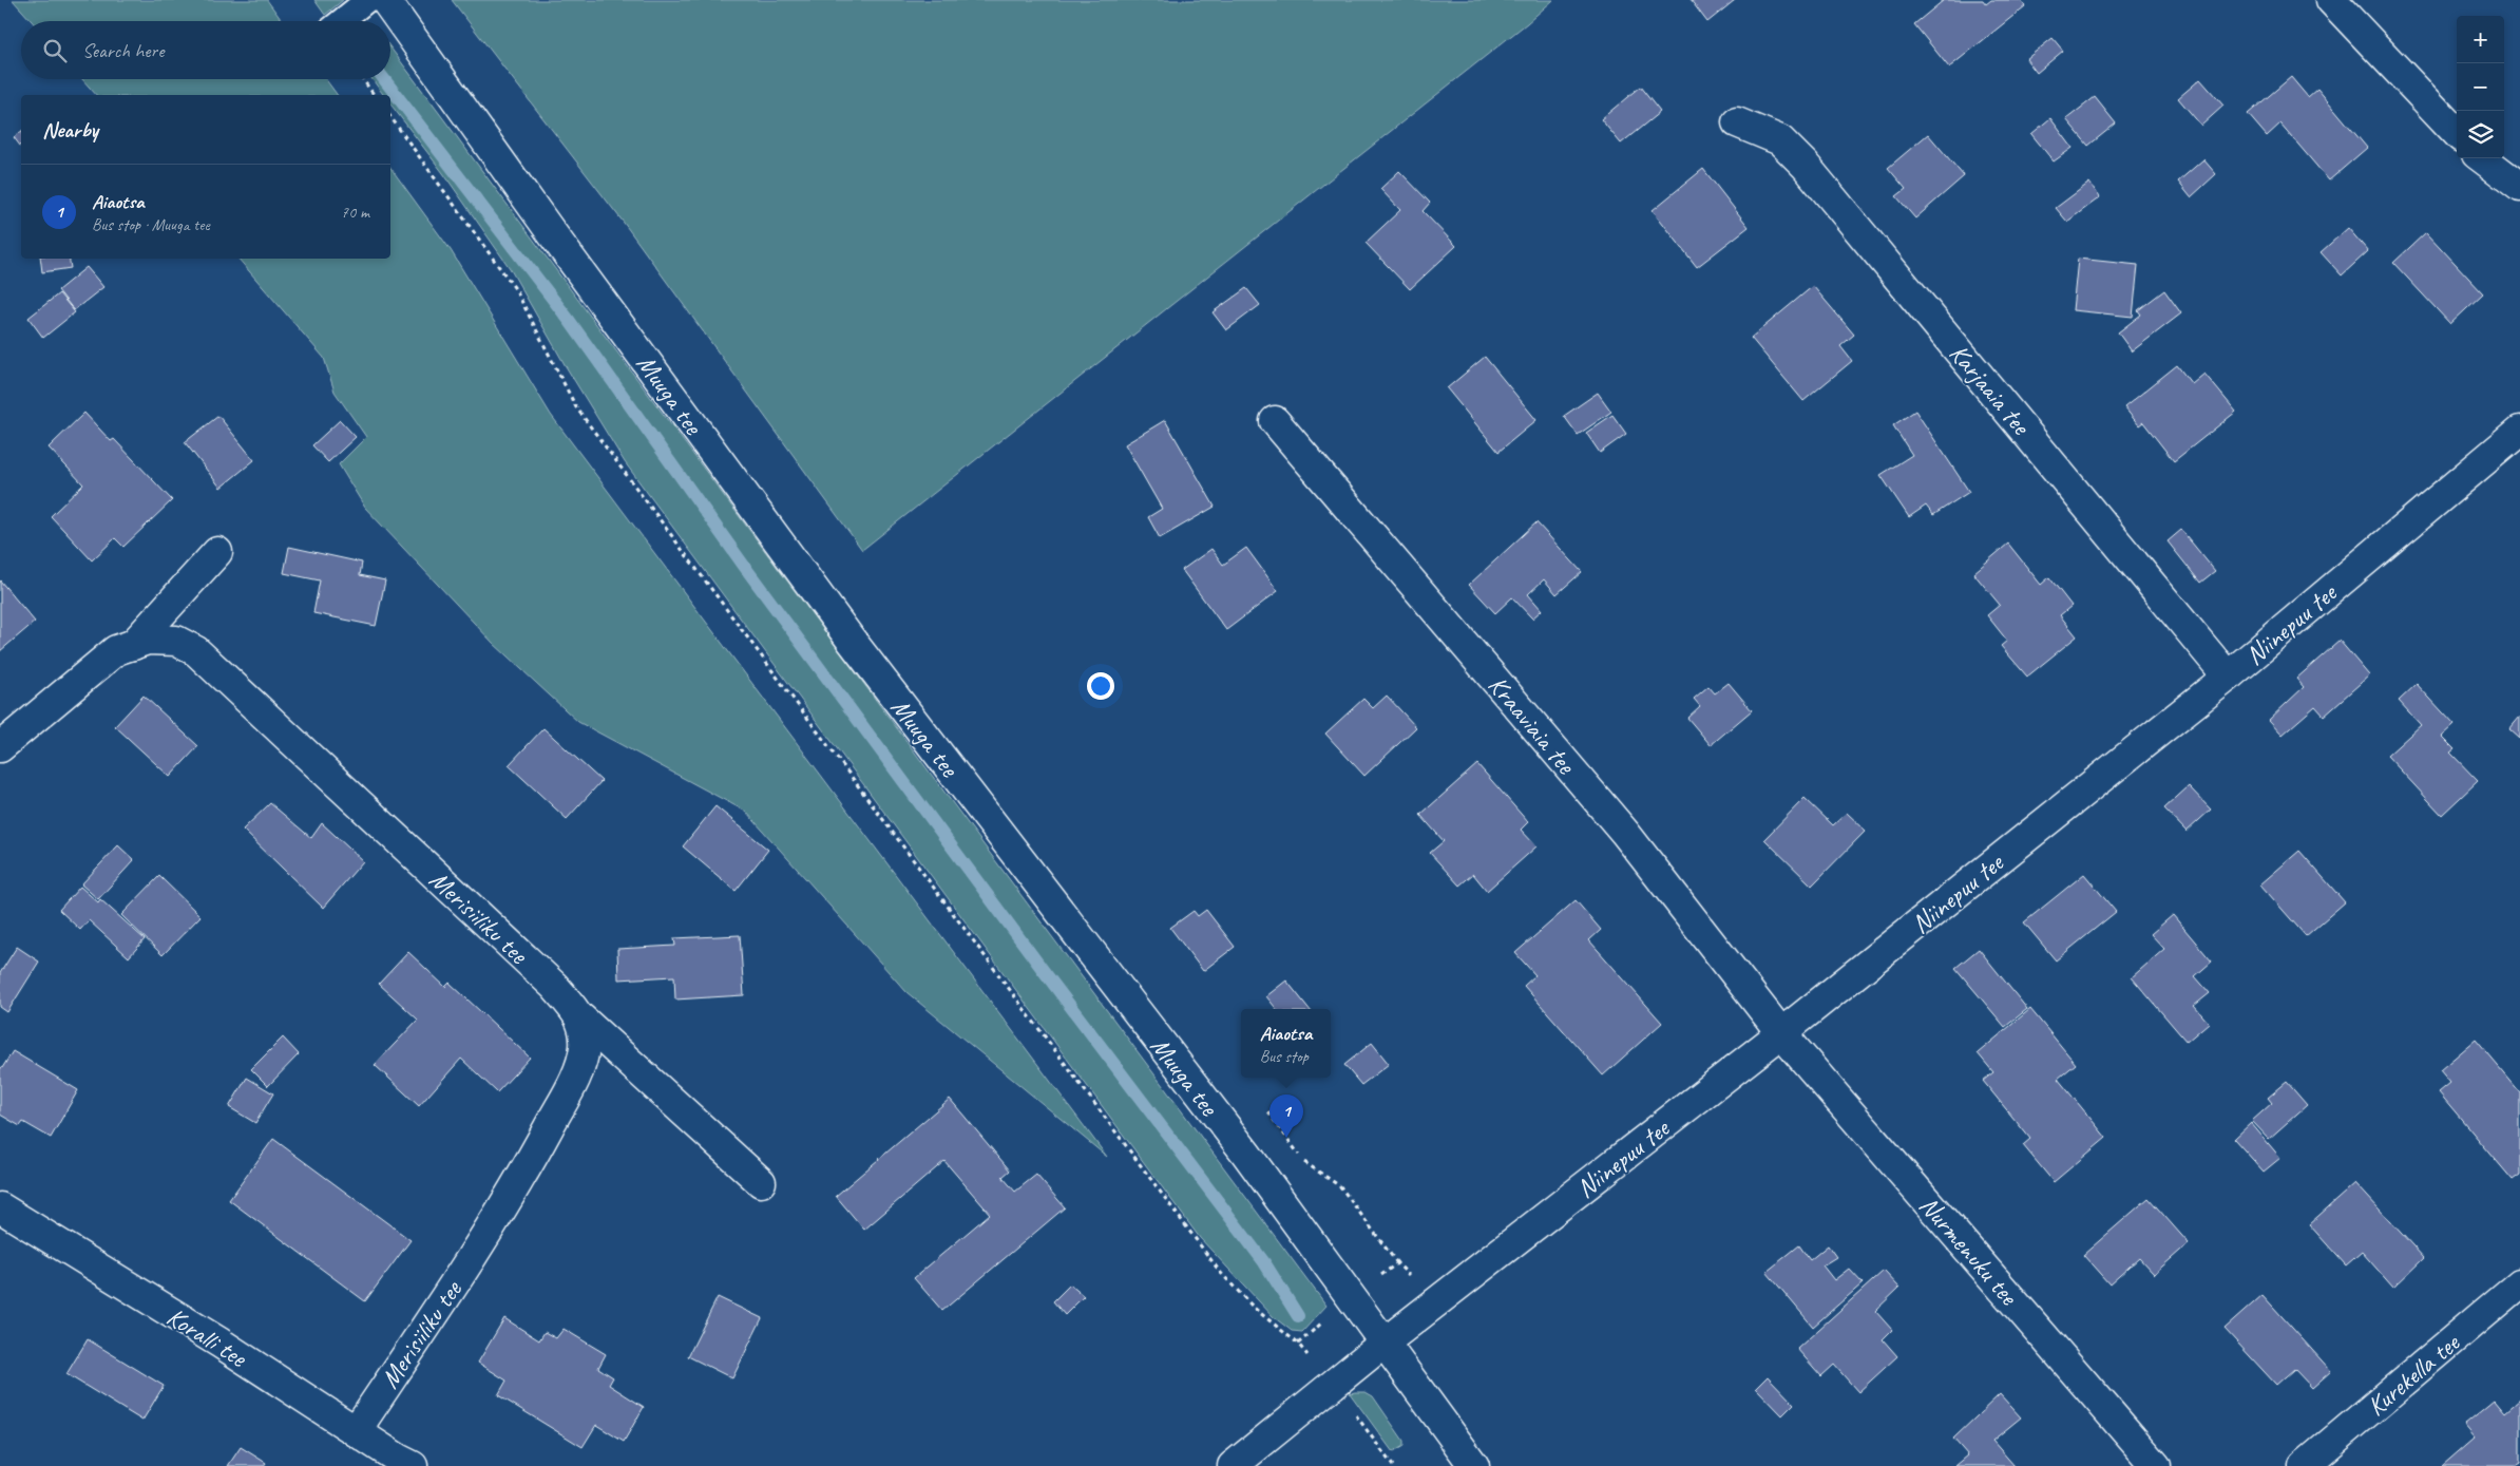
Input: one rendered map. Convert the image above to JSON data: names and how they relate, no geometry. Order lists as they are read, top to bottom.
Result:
{
  "streets": {
    "street": [
      "Karjaaia tee",
      "Muuga tee",
      "Niinepuu tee",
      "Kraaviaia tee",
      "Merisiiliku tee",
      "Nurmenuku tee",
      "Koralli tee",
      "Kurekella tee"
    ]
  },
  "crossings": [
    ["Karjaaia tee", "Niinepuu tee"],
    ["Muuga tee", "Niinepuu tee"],
    ["Niinepuu tee", "Kraaviaia tee"],
    ["Niinepuu tee", "Nurmenuku tee"],
    ["Kraaviaia tee", "Nurmenuku tee"],
    ["Merisiiliku tee", "Koralli tee"]
  ],
  "page": {
    "map_buttons": ["+", "−"],
    "search": "Search here",
    "heading": "Nearby",
    "list": [
      {
        "mark": "1",
        "name": "Aiaotsa",
        "note": "Bus stop · Muuga tee",
        "value": "70 m"
      }
    ],
    "popup": ["Aiaotsa", "Bus stop"],
    "pins": "1"
  }
}
